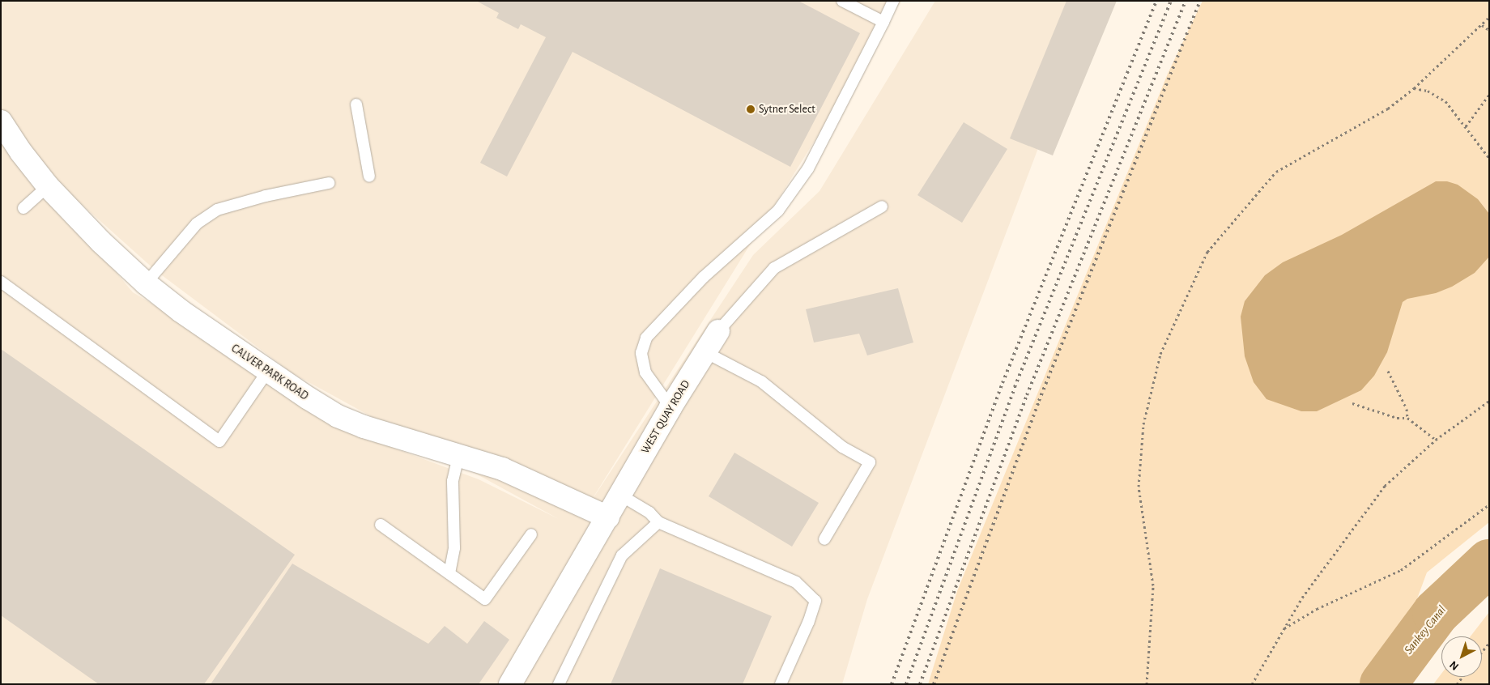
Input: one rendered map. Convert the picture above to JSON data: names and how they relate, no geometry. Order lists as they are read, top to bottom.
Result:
{
  "streets": {
    "street": ["CALVER PARK ROAD", "WEST QUAY ROAD"]
  },
  "crossings": [
    ["CALVER PARK ROAD", "WEST QUAY ROAD"]
  ],
  "water": ["Sankey Canal"],
  "places": ["Sytner Select"],
  "north": "bottom left"
}
